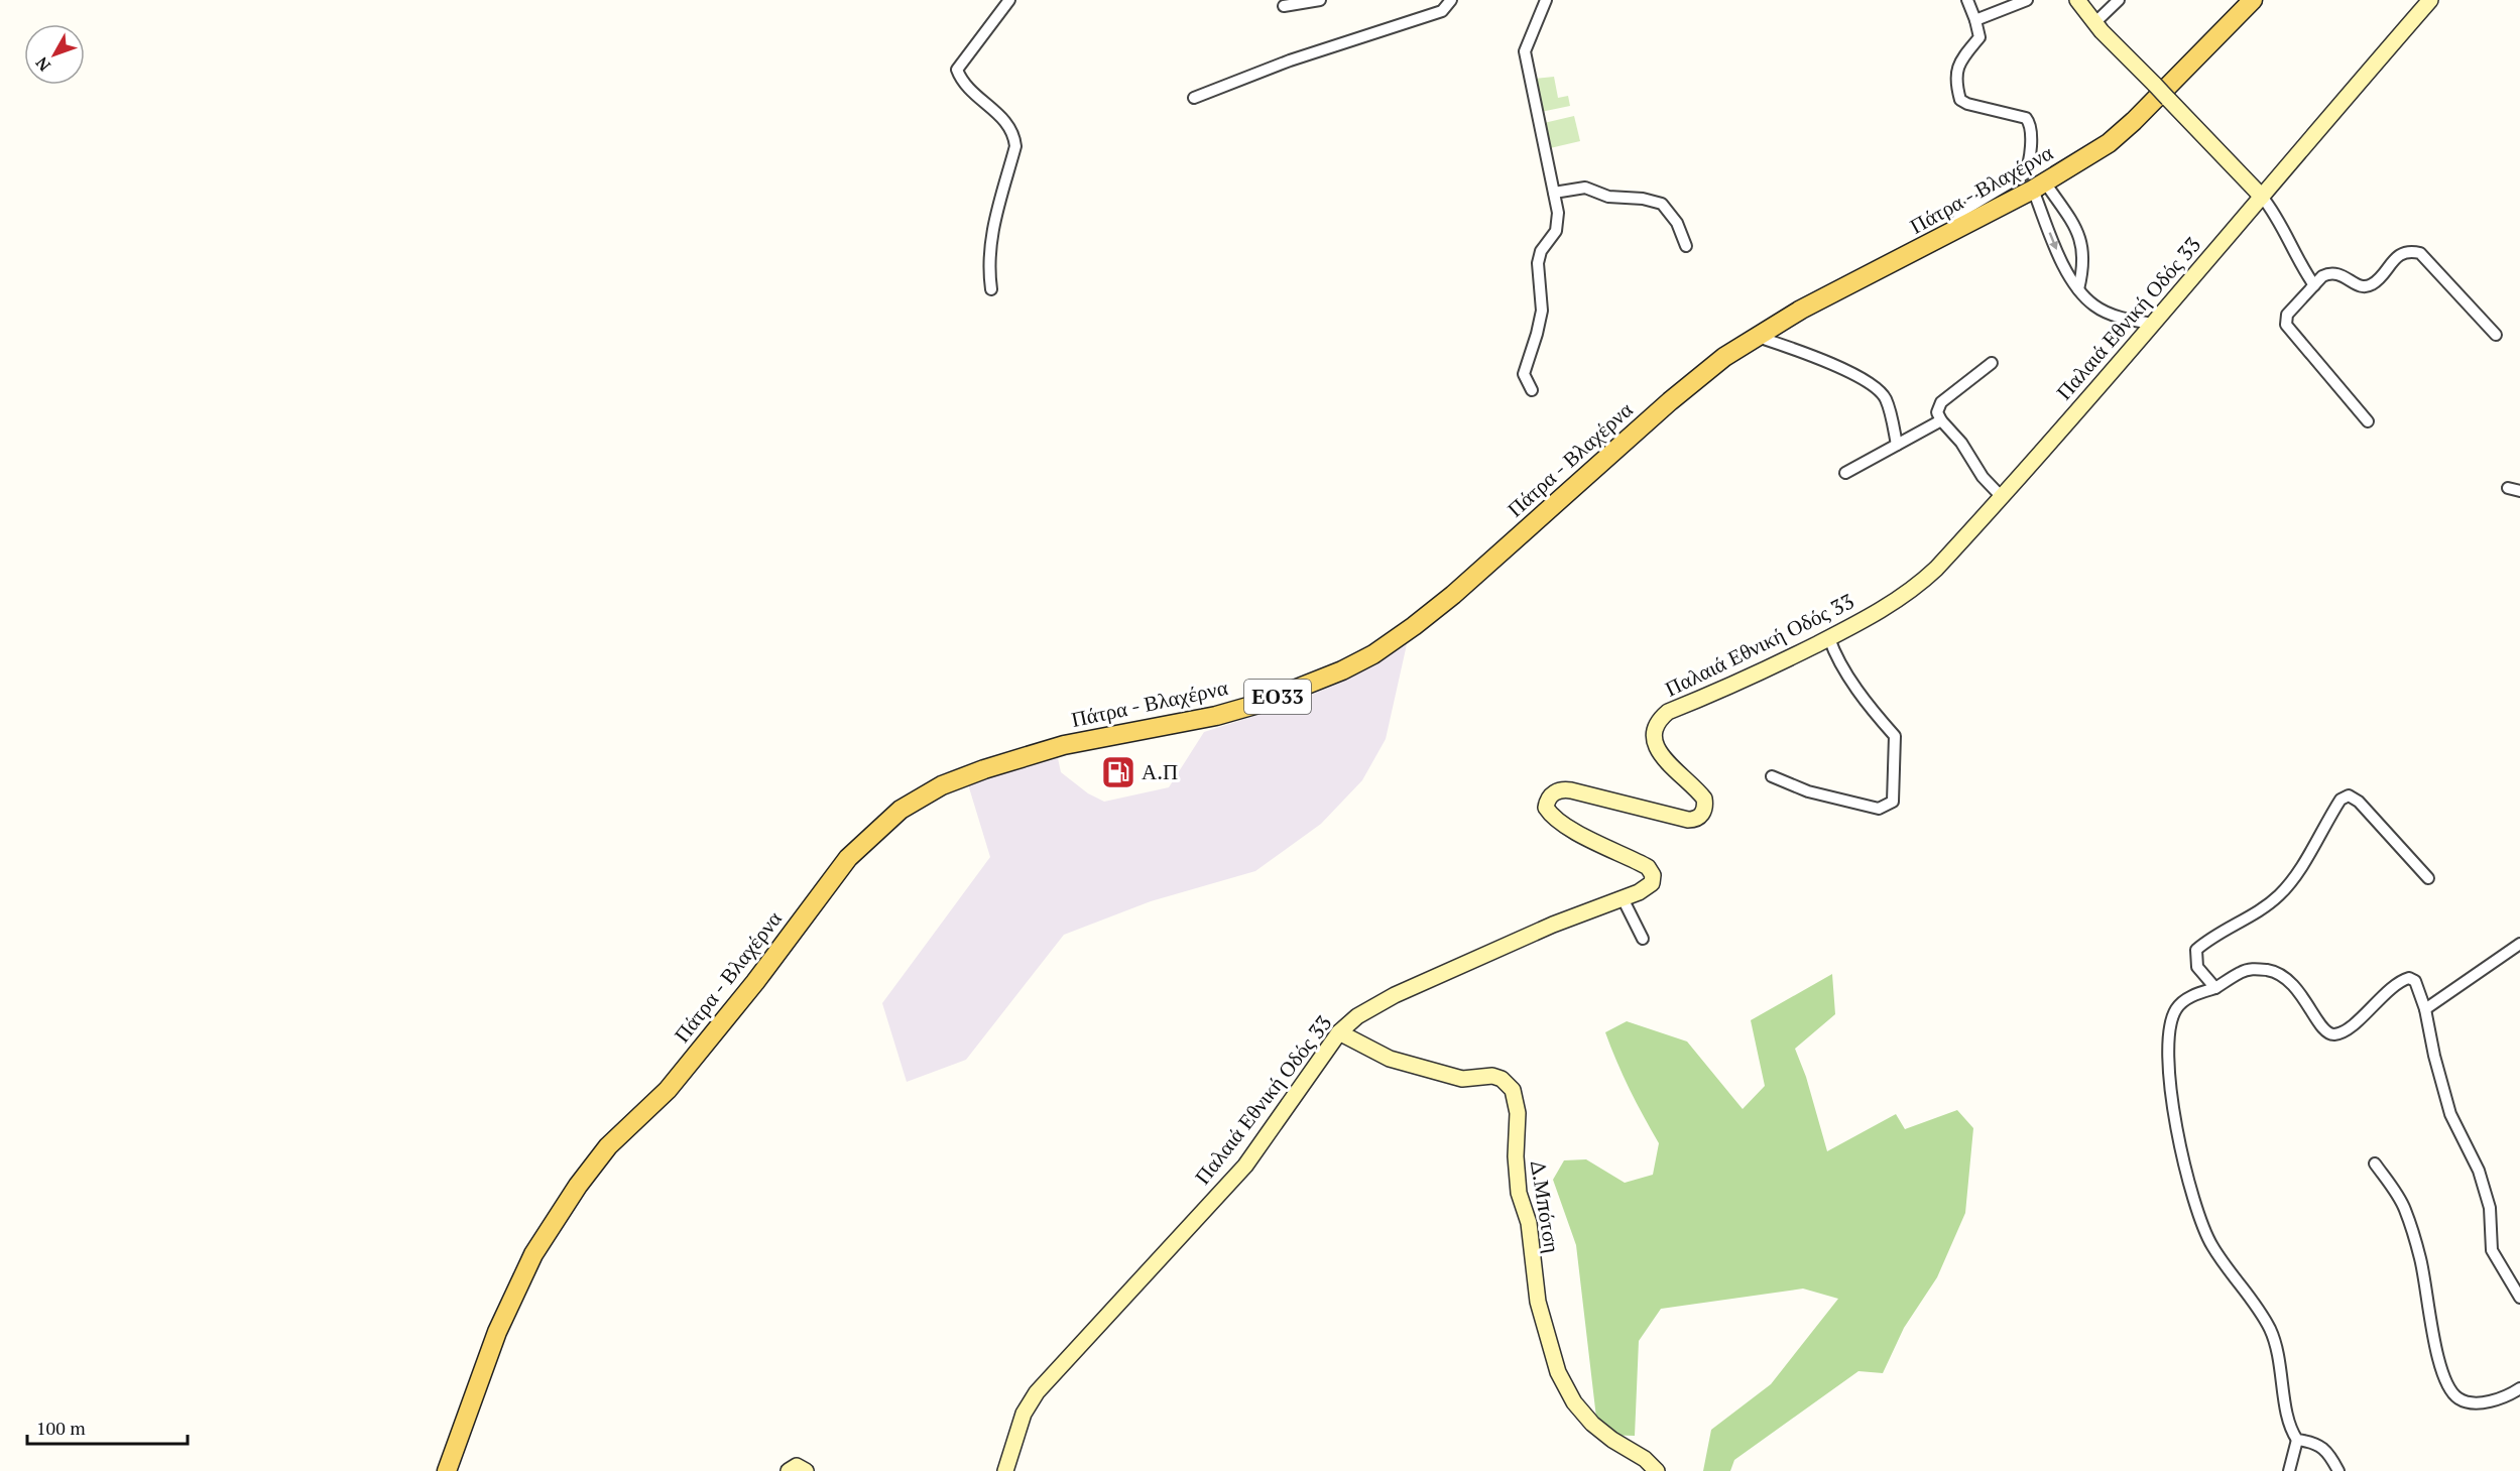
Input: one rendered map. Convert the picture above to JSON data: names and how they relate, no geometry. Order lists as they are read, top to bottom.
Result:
{
  "streets": {
    "main road": [
      "Πάτρα - Βλαχέρνα",
      "Παλαιά Εθνική Οδός 33",
      "ΕΟ33",
      "Δ.Μπότση"
    ]
  },
  "crossings": [
    ["Παλαιά Εθνική Οδός 33", "Δ.Μπότση"]
  ],
  "places": {
    "fuel station": ["Α.Π"]
  },
  "scale_bar": "100 m",
  "north": "bottom left"
}
